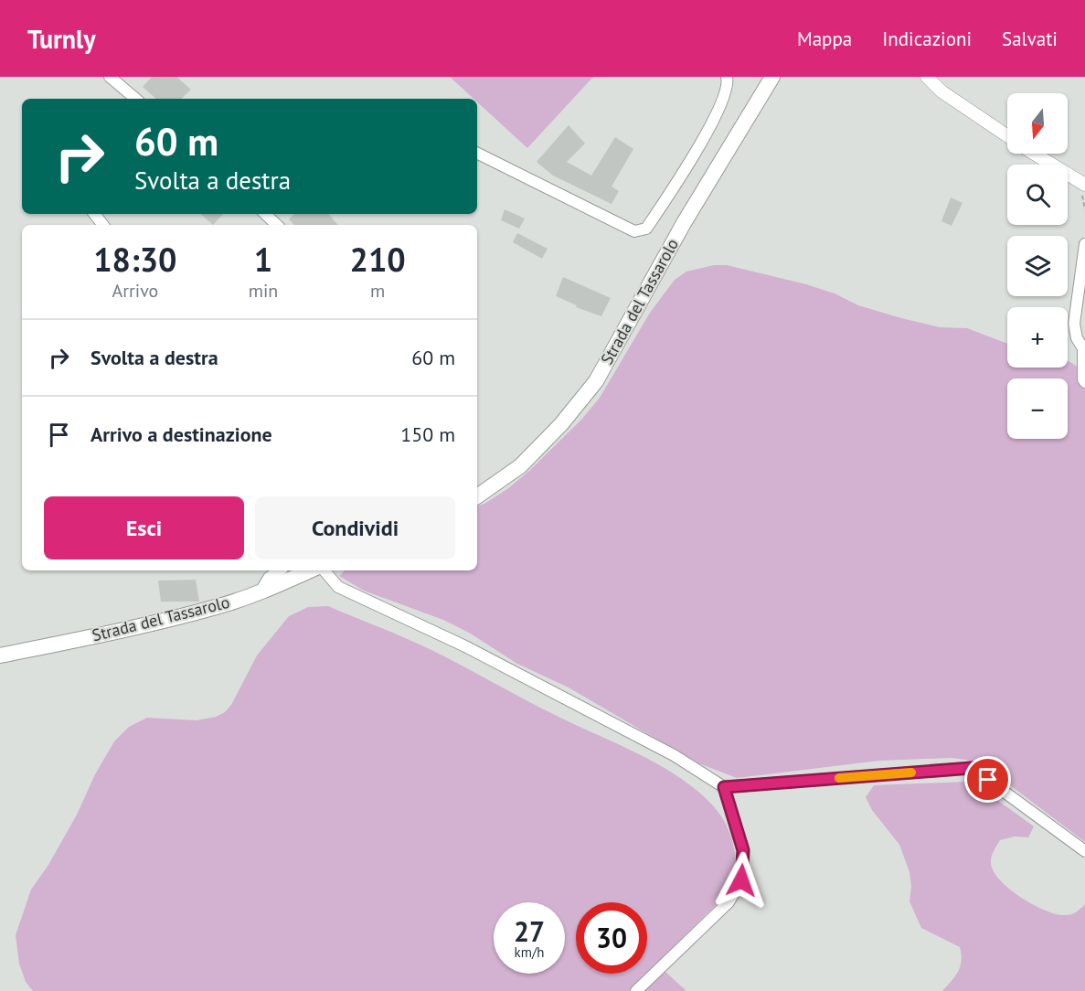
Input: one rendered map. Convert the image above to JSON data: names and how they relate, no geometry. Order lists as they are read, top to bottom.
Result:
{
  "streets": {
    "main road": ["Strada del Tassarolo"]
  },
  "north": "bottom",
  "page": {
    "header": "Turnly",
    "nav": ["Mappa", "Indicazioni", "Salvati"],
    "map_buttons": ["+", "−"],
    "turn": ["60 m", "Svolta a destra"],
    "eta": [
      "18:30",
      "Arrivo",
      "1",
      "min",
      "210",
      "m"
    ],
    "list": [
      {
        "name": "Svolta a destra",
        "value": "60 m"
      },
      {
        "name": "Arrivo a destinazione",
        "value": "150 m"
      }
    ],
    "buttons": ["Esci", "Condividi"],
    "speed": "27 km/h",
    "limit": "30"
  }
}
